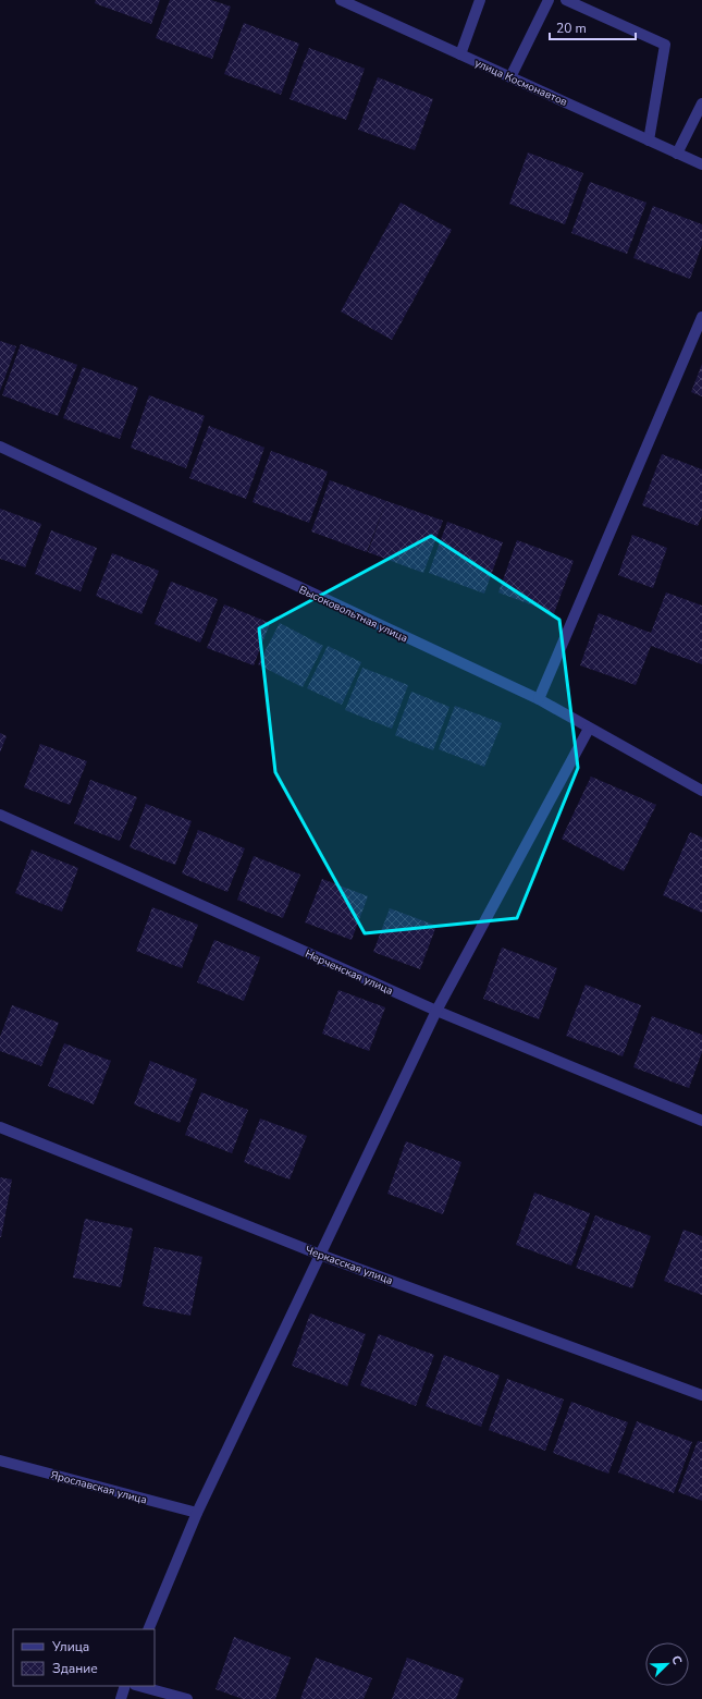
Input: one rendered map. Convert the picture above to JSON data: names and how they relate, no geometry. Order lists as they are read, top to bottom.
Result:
{
  "streets": {
    "street": [
      "улица Космонавтов",
      "Высоковольтная улица",
      "Нерченская улица",
      "Черкасская улица",
      "Ярославская улица"
    ]
  },
  "legend": ["Улица", "Здание"],
  "scale_bar": "20 m",
  "north": "top right"
}
